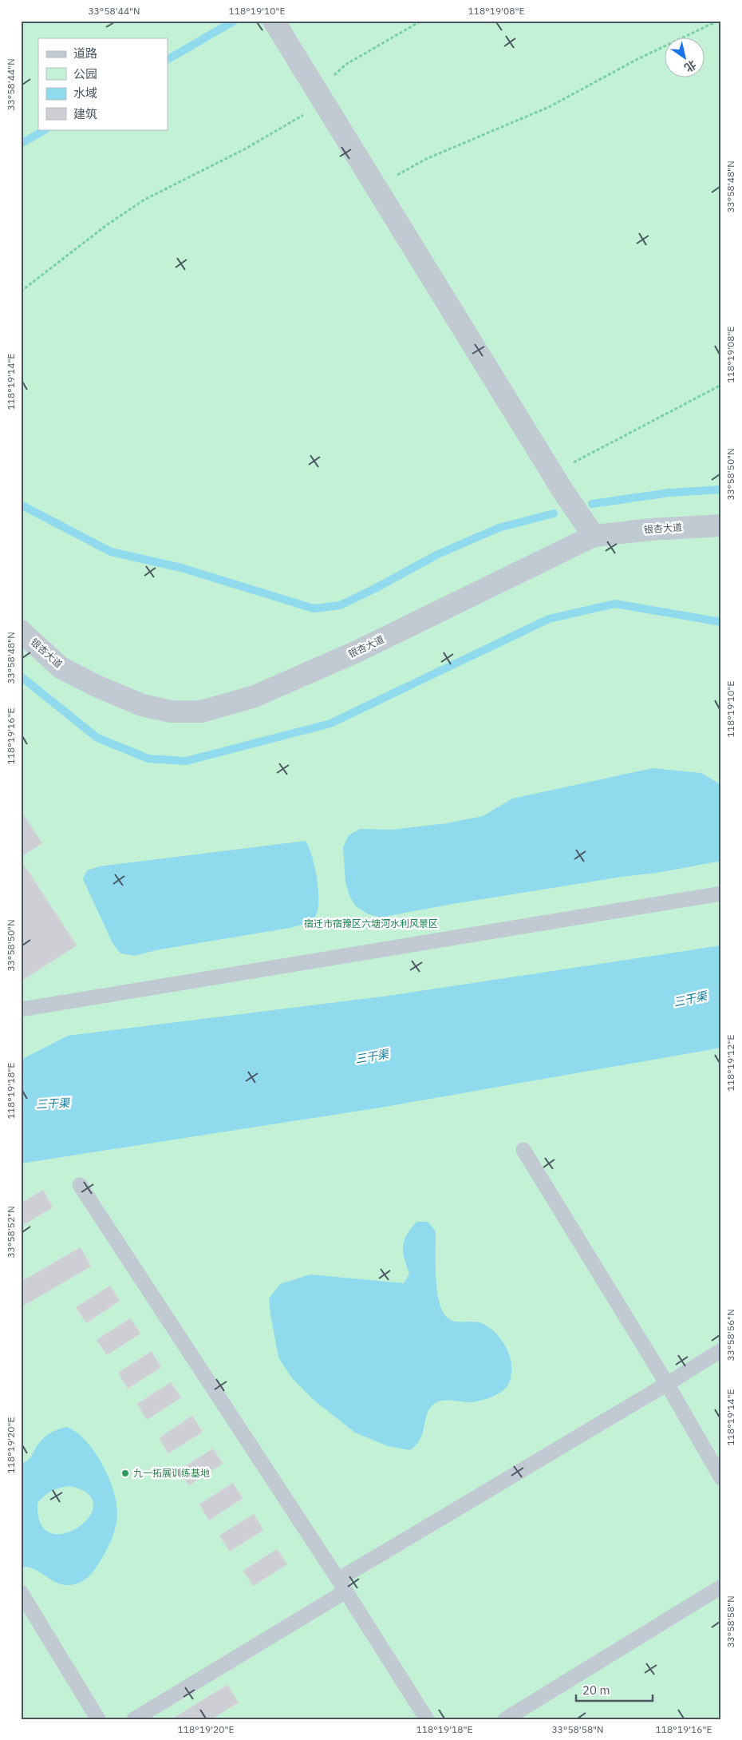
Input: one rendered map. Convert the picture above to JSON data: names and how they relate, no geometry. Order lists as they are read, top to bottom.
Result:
{
  "streets": {
    "street": ["银杏大道"]
  },
  "water": ["三干渠"],
  "parks": ["宿迁市宿豫区六塘河水利风景区"],
  "places": ["九一拓展训练基地"],
  "legend": [
    "道路",
    "公园",
    "水域",
    "建筑"
  ],
  "scale_bar": "20 m",
  "north": "bottom right",
  "coordinates": [
    "33°58'44\"N",
    "118°19'10\"E",
    "118°19'08\"E",
    "33°58'48\"N",
    "118°19'14\"E",
    "33°58'50\"N",
    "118°19'16\"E",
    "118°19'12\"E",
    "118°19'18\"E",
    "33°58'52\"N",
    "33°58'56\"N",
    "118°19'20\"E",
    "33°58'58\"N"
  ]
}
